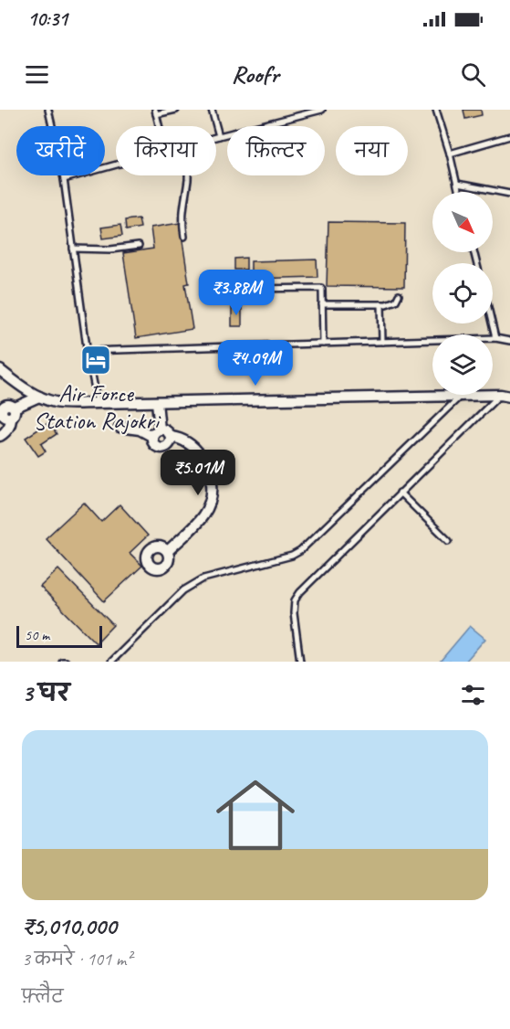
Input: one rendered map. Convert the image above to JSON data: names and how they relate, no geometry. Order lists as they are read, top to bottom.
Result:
{
  "places": {
    "hotel": ["Air Force Station Rajokri"]
  },
  "scale_bar": "50 m",
  "north": "bottom right",
  "page": {
    "status": "10:31",
    "header": "Roofr",
    "chip": [
      "खरीदें",
      "किराया",
      "फ़िल्टर",
      "नया"
    ],
    "price": ["₹3.88M", "₹4.09M", "₹5.01M"],
    "scale": "50 m",
    "heading": "3 घर",
    "list": [
      {
        "name": "₹5,010,000",
        "note": "3 कमरे · 101 m² · फ़्लैट"
      }
    ]
  }
}
